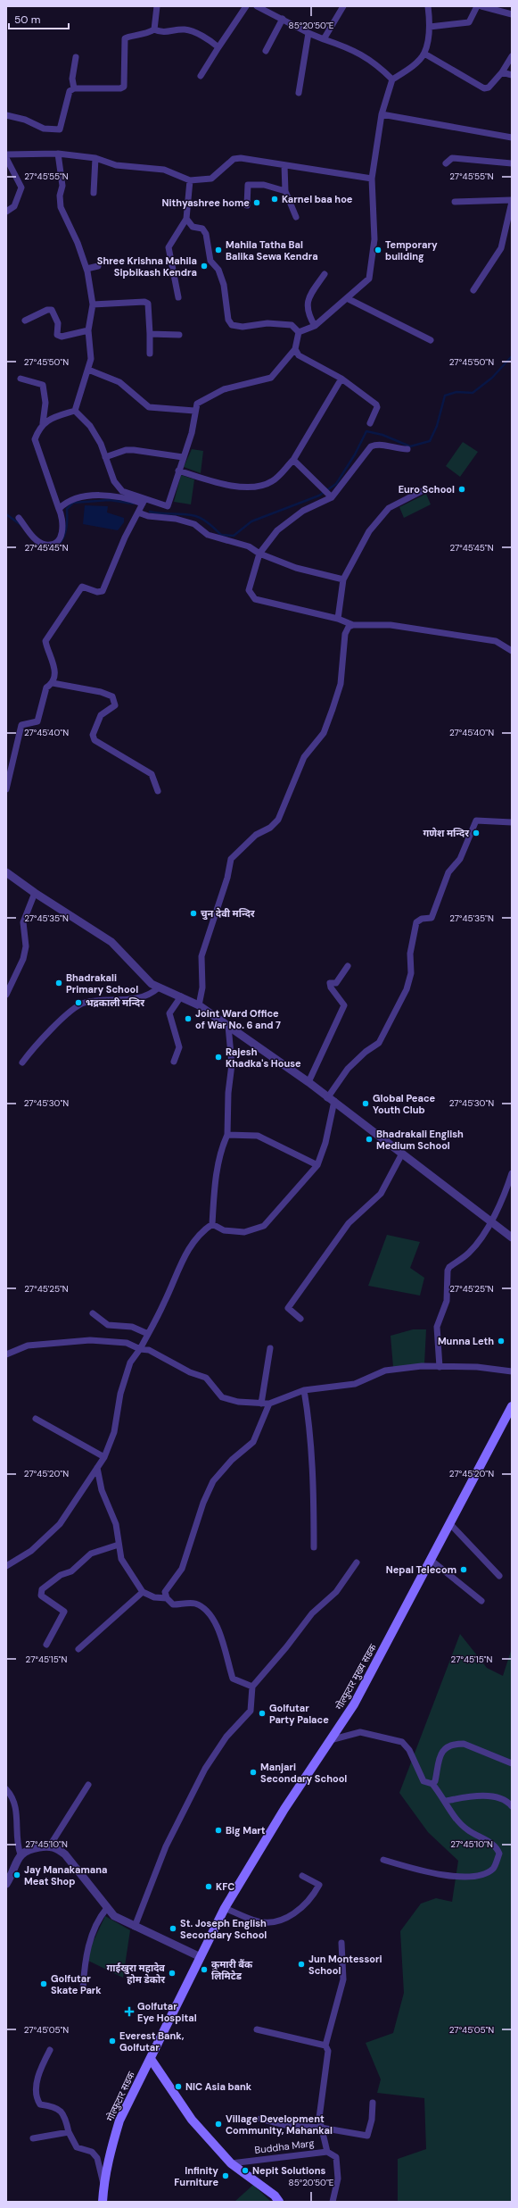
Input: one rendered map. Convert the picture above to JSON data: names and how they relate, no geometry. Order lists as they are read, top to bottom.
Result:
{
  "streets": {
    "main road": ["गोल्फुटार मुख्य सडक", "गोल्फुटार सडक"],
    "street": ["Buddha Marg"]
  },
  "crossings": [
    ["गोल्फुटार मुख्य सडक", "गोल्फुटार सडक"]
  ],
  "places": {
    "other": [
      "Karnel baa hoe",
      "Nithyashree home",
      "Mahila Tatha Bal Balika Sewa Kendra",
      "Temporary building",
      "Shree Krishna Mahila Sipbikash Kendra",
      "Euro School",
      "गणेश मन्दिर",
      "चुन देवी मन्दिर",
      "Bhadrakali Primary School",
      "भद्रकाली मन्दिर",
      "Joint Ward Office of War No. 6 and 7",
      "Rajesh Khadka's House",
      "Global Peace Youth Club",
      "Bhadrakali English Medium School",
      "Munna Leth",
      "Nepal Telecom",
      "Golfutar Party Palace",
      "Manjari Secondary School",
      "Big Mart",
      "Jay Manakamana Meat Shop",
      "KFC",
      "St. Joseph English Secondary School",
      "Jun Montessori School",
      "कुमारी बैंक लिमिटेड",
      "गाईखुरा महादेव होम डेकोर",
      "Golfutar Skate Park",
      "Everest Bank, Golfutar",
      "NIC Asia bank",
      "Village Development Community, Mahankal",
      "Nepit Solutions",
      "Infinity Furniture"
    ],
    "health": ["Golfutar Eye Hospital"]
  },
  "scale_bar": "50 m",
  "coordinates": [
    "85°20'50\"E",
    "27°45'55\"N",
    "27°45'50\"N",
    "27°45'45\"N",
    "27°45'40\"N",
    "27°45'35\"N",
    "27°45'30\"N",
    "27°45'25\"N",
    "27°45'20\"N",
    "27°45'15\"N",
    "27°45'10\"N",
    "27°45'05\"N"
  ]
}
